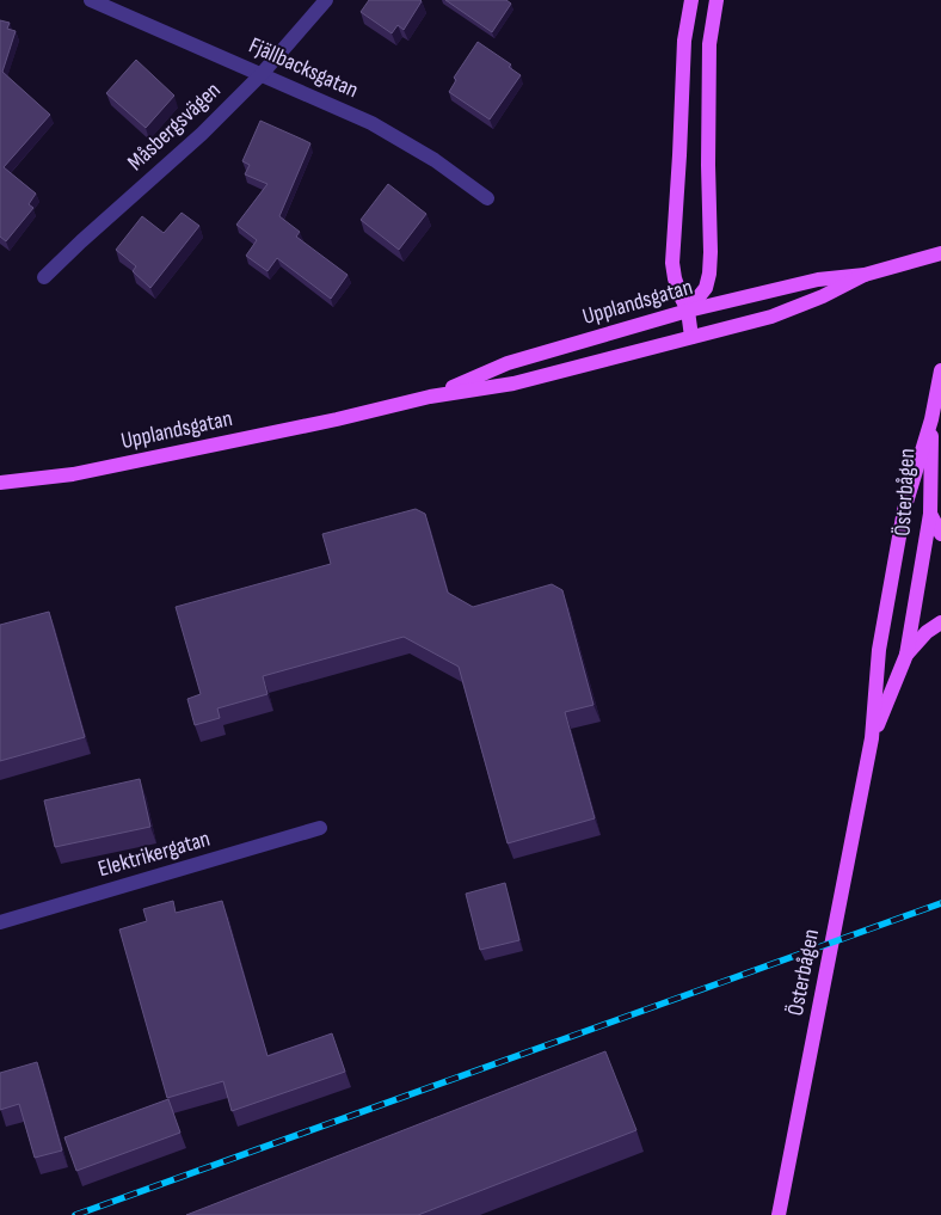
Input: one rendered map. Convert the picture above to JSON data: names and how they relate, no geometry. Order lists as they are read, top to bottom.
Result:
{
  "streets": {
    "main road": ["Upplandsgatan", "Österbågen"],
    "street": ["Fjällbacksgatan", "Måsbergsvägen", "Elektrikergatan"]
  },
  "crossings": [
    ["Fjällbacksgatan", "Måsbergsvägen"]
  ]
}
